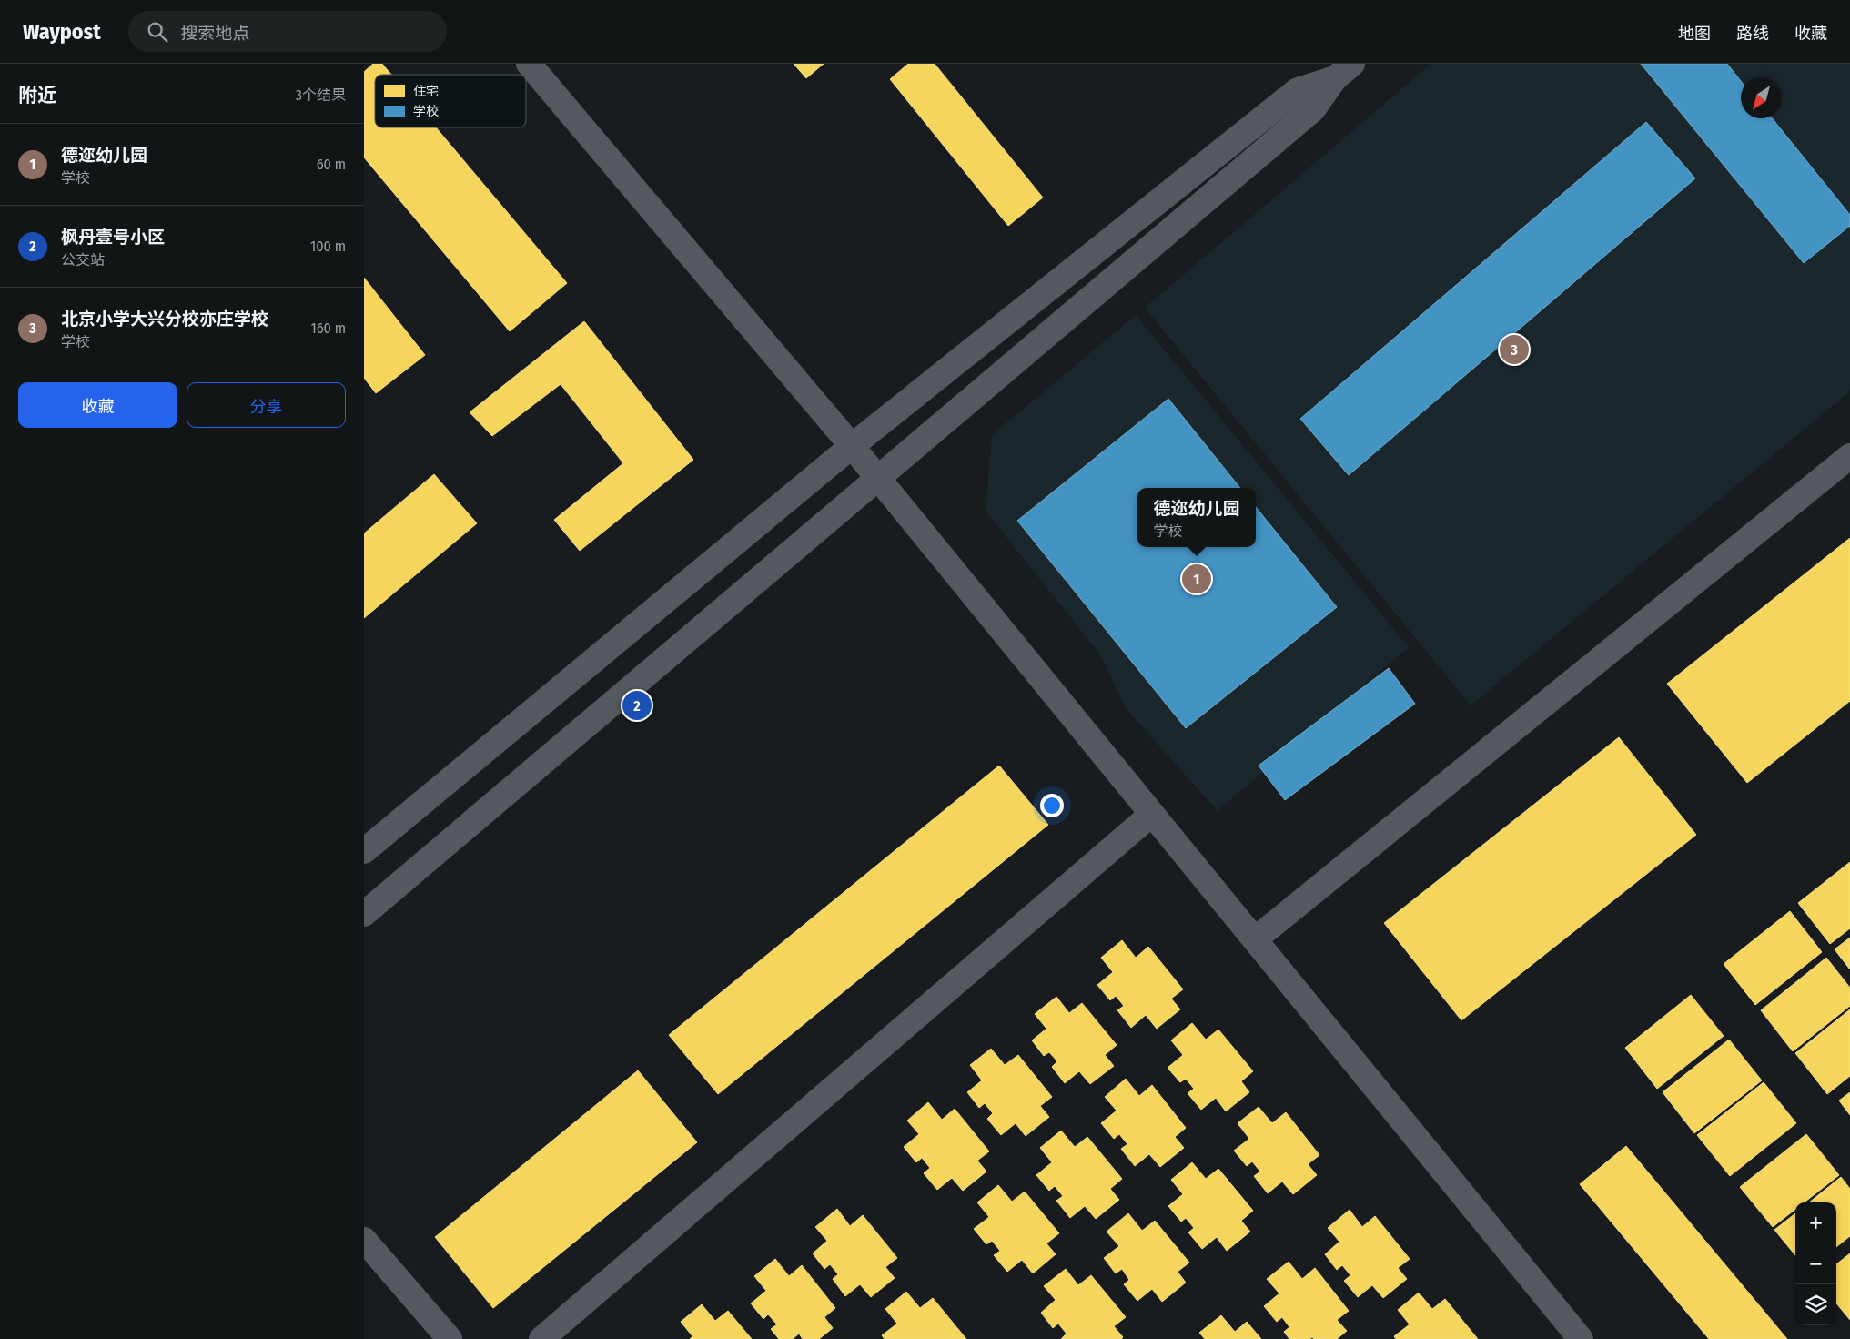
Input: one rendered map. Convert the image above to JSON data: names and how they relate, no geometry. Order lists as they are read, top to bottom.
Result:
{
  "legend": ["住宅", "学校"],
  "north": "bottom left",
  "page": {
    "header": "Waypost",
    "search": "搜索地点",
    "nav": ["地图", "路线", "收藏"],
    "heading": ["附近", "3个结果"],
    "list": [
      {
        "mark": "1",
        "name": "德迩幼儿园",
        "note": "学校",
        "value": "60 m"
      },
      {
        "mark": "2",
        "name": "枫丹壹号小区",
        "note": "公交站",
        "value": "100 m"
      },
      {
        "mark": "3",
        "name": "北京小学大兴分校亦庄学校",
        "note": "学校",
        "value": "160 m"
      }
    ],
    "pins": ["3", "1", "2"],
    "buttons": ["收藏", "分享"],
    "popup": ["德迩幼儿园", "学校"],
    "map_buttons": ["+", "−"]
  }
}
